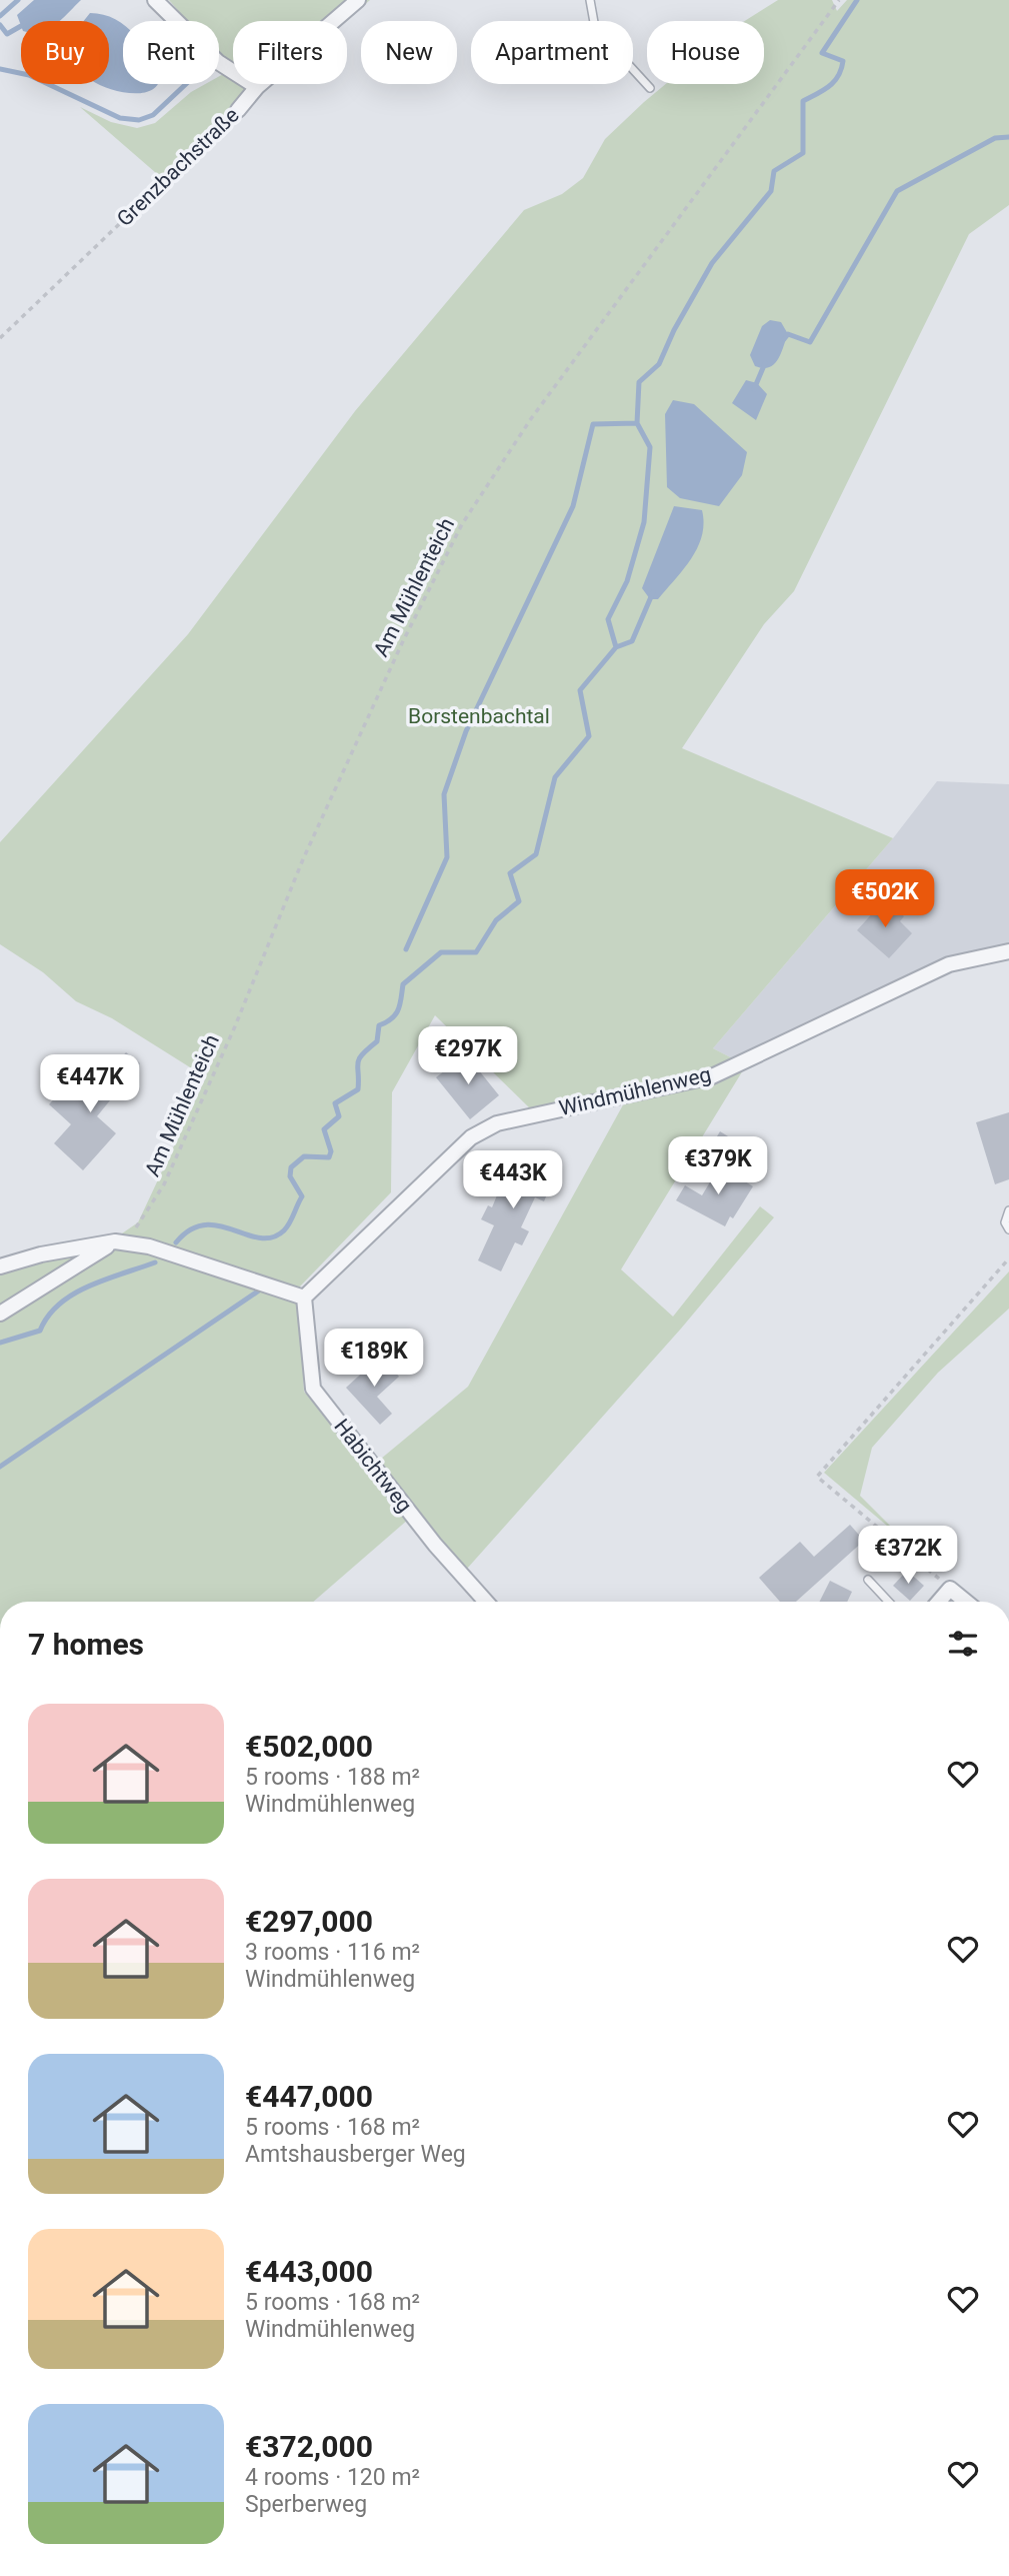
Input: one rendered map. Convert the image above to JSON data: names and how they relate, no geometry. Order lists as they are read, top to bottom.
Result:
{
  "streets": {
    "street": ["Grenzbachstraße", "Windmühlenweg", "Habichtweg"],
    "path": ["Am Mühlenteich"]
  },
  "crossings": [
    ["Windmühlenweg", "Habichtweg"]
  ],
  "parks": ["Borstenbachtal"],
  "page": {
    "chip": [
      "Buy",
      "Rent",
      "Filters",
      "New",
      "Apartment",
      "House"
    ],
    "price": [
      "€502K",
      "€297K",
      "€447K",
      "€379K",
      "€443K",
      "€189K",
      "€372K"
    ],
    "heading": "7 homes",
    "list": [
      {
        "name": "€502,000",
        "note": "5 rooms · 188 m² · Windmühlenweg"
      },
      {
        "name": "€297,000",
        "note": "3 rooms · 116 m² · Windmühlenweg"
      },
      {
        "name": "€447,000",
        "note": "5 rooms · 168 m² · Amtshausberger Weg"
      },
      {
        "name": "€443,000",
        "note": "5 rooms · 168 m² · Windmühlenweg"
      },
      {
        "name": "€372,000",
        "note": "4 rooms · 120 m² · Sperberweg"
      }
    ]
  }
}
